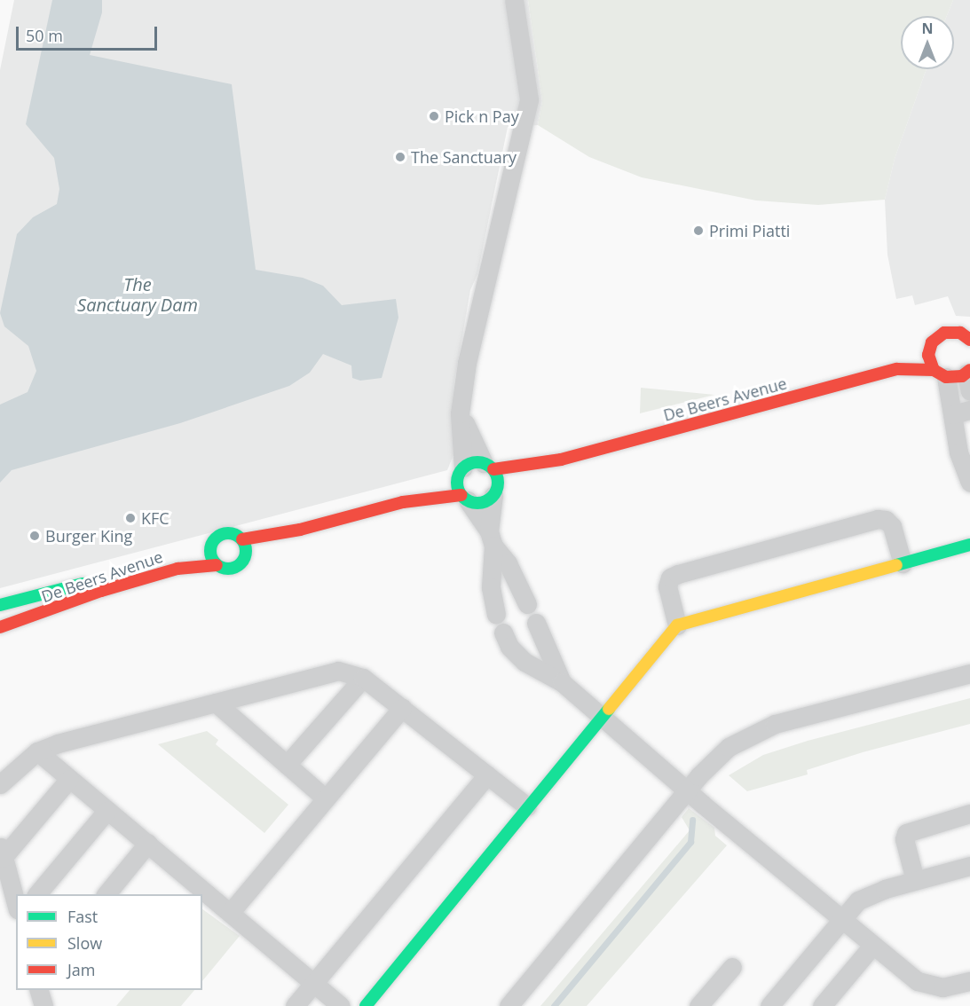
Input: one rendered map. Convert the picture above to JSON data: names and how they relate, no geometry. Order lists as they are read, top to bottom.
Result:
{
  "streets": {
    "street": ["De Beers Avenue"]
  },
  "water": ["The Sanctuary Dam"],
  "places": [
    "Pick n Pay",
    "The Sanctuary",
    "Primi Piatti",
    "KFC",
    "Burger King"
  ],
  "legend": ["Fast", "Slow", "Jam"],
  "scale_bar": "50 m",
  "north": "top"
}
